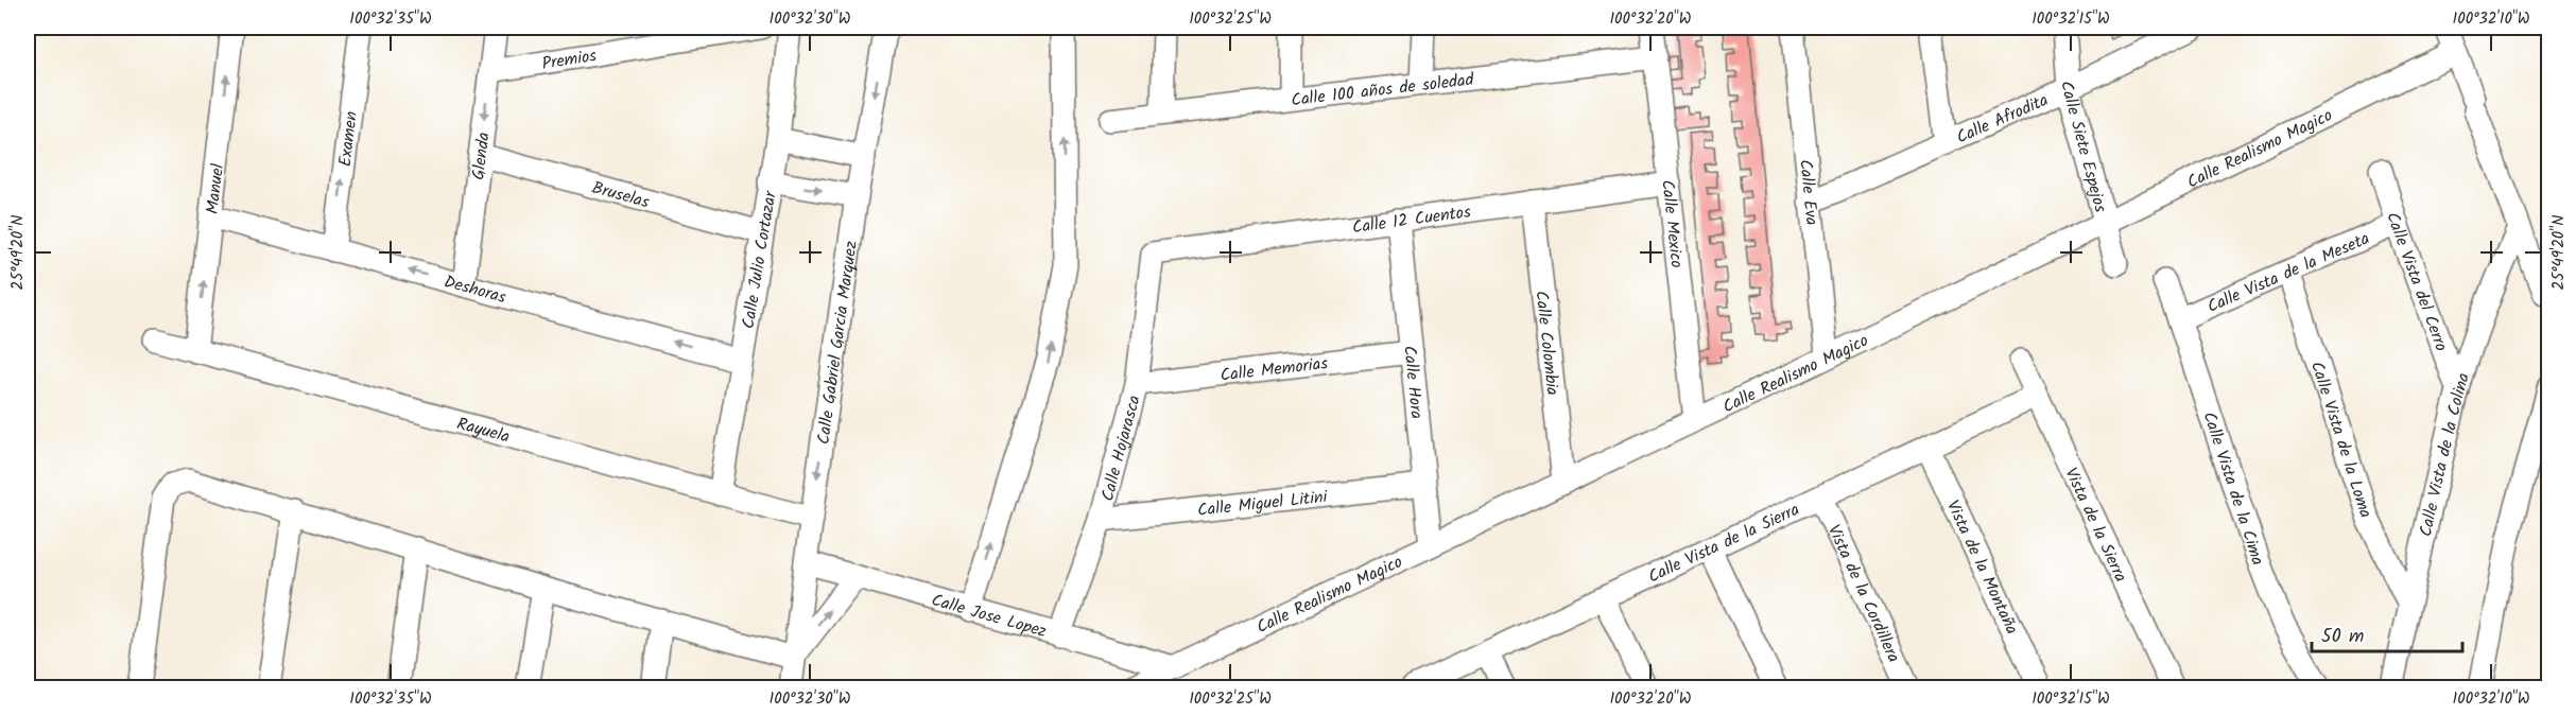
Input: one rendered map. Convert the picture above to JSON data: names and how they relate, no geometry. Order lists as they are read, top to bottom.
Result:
{
  "streets": {
    "street": [
      "Premios",
      "Calle 100 años de soledad",
      "Calle Afrodita",
      "Examen",
      "Calle Siete Espejos",
      "Calle Realismo Magico",
      "Glenda",
      "Manuel",
      "Calle Eva",
      "Bruselas",
      "Calle 12 Cuentos",
      "Calle Mexico",
      "Calle Julio Cortazar",
      "Calle Vista de la Meseta",
      "Calle Vista del Cerro",
      "Deshoras",
      "Calle Gabriel Garcia Marquez",
      "Calle Colombia",
      "Calle Memorias",
      "Calle Hora",
      "Rayuela",
      "Calle Vista de la Loma",
      "Calle Hojarasca",
      "Calle Vista de la Colina",
      "Calle Vista de la Cima",
      "Calle Miguel Litini",
      "Vista de la Sierra",
      "Calle Vista de la Sierra",
      "Vista de la Montaña",
      "Vista de la Cordillera",
      "Calle Jose Lopez"
    ]
  },
  "crossings": [
    ["Premios", "Glenda"],
    ["Calle 100 años de soledad", "Calle Mexico"],
    ["Calle Afrodita", "Calle Siete Espejos"],
    ["Calle Afrodita", "Calle Eva"],
    ["Examen", "Deshoras"],
    ["Calle Siete Espejos", "Calle Realismo Magico"],
    ["Calle Realismo Magico", "Calle Eva"],
    ["Calle Realismo Magico", "Calle Mexico"],
    ["Calle Realismo Magico", "Calle Colombia"],
    ["Calle Realismo Magico", "Calle Hora"],
    ["Calle Realismo Magico", "Calle Jose Lopez"],
    ["Glenda", "Bruselas"],
    ["Glenda", "Deshoras"],
    ["Manuel", "Deshoras"],
    ["Manuel", "Rayuela"],
    ["Bruselas", "Calle Julio Cortazar"],
    ["Calle 12 Cuentos", "Calle Mexico"],
    ["Calle 12 Cuentos", "Calle Colombia"],
    ["Calle 12 Cuentos", "Calle Hora"],
    ["Calle 12 Cuentos", "Calle Hojarasca"],
    ["Calle Julio Cortazar", "Deshoras"],
    ["Calle Julio Cortazar", "Rayuela"],
    ["Calle Vista de la Meseta", "Calle Vista del Cerro"],
    ["Calle Vista de la Meseta", "Calle Vista de la Loma"],
    ["Calle Vista de la Meseta", "Calle Vista de la Cima"],
    ["Calle Vista del Cerro", "Calle Vista de la Colina"],
    ["Calle Gabriel Garcia Marquez", "Rayuela"],
    ["Calle Gabriel Garcia Marquez", "Calle Jose Lopez"],
    ["Calle Memorias", "Calle Hora"],
    ["Calle Memorias", "Calle Hojarasca"],
    ["Calle Hora", "Calle Miguel Litini"],
    ["Calle Vista de la Loma", "Calle Vista de la Colina"],
    ["Calle Hojarasca", "Calle Miguel Litini"],
    ["Calle Hojarasca", "Calle Jose Lopez"],
    ["Vista de la Sierra", "Calle Vista de la Sierra"],
    ["Calle Vista de la Sierra", "Vista de la Montaña"],
    ["Calle Vista de la Sierra", "Vista de la Cordillera"]
  ],
  "one_way": ["Examen", "Manuel", "Deshoras"],
  "scale_bar": "50 m",
  "coordinates": [
    "100°32'35\"W",
    "100°32'30\"W",
    "100°32'25\"W",
    "100°32'20\"W",
    "100°32'15\"W",
    "100°32'10\"W",
    "25°49'20\"N"
  ]
}
